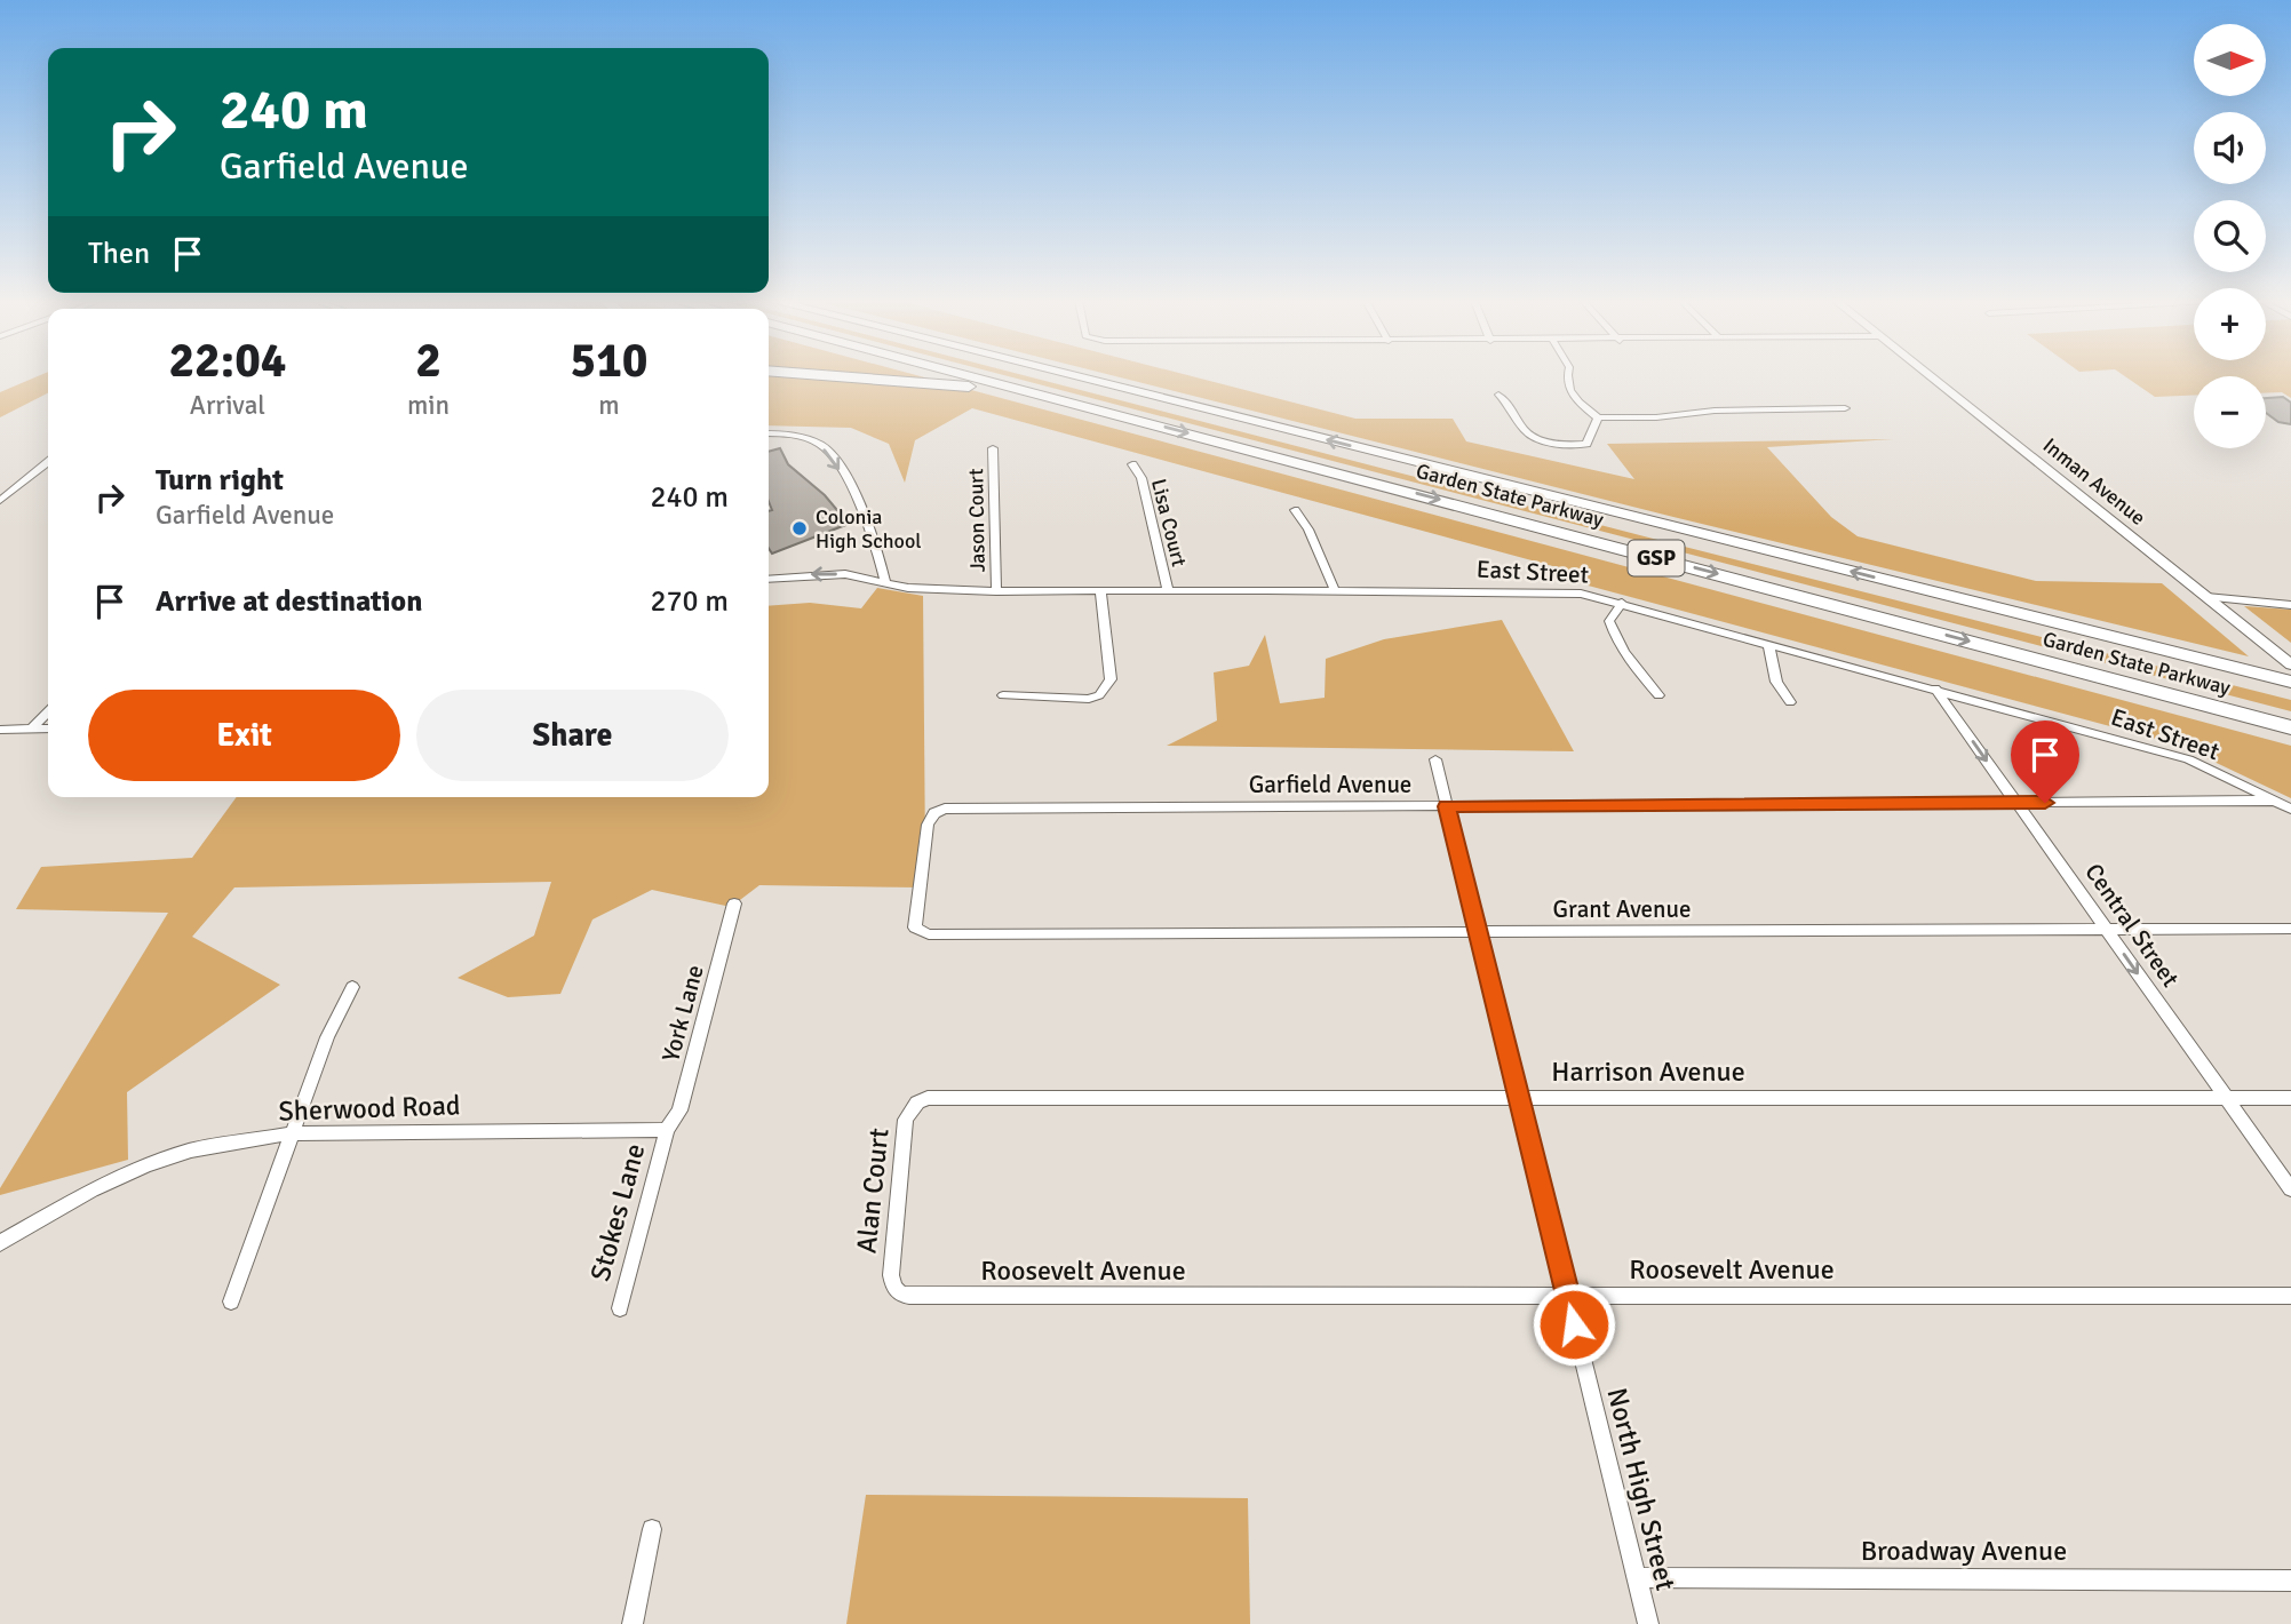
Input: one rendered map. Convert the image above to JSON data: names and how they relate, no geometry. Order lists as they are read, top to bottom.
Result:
{
  "streets": {
    "highway": ["Garden State Parkway", "GSP"],
    "main road": ["Inman Avenue"],
    "street": [
      "Jason Court",
      "Lisa Court",
      "East Street",
      "Garfield Avenue",
      "Grant Avenue",
      "Central Street",
      "York Lane",
      "Harrison Avenue",
      "Sherwood Road",
      "Alan Court",
      "Stokes Lane",
      "Roosevelt Avenue",
      "North High Street",
      "Broadway Avenue"
    ]
  },
  "crossings": [
    ["Jason Court", "East Street"],
    ["Lisa Court", "East Street"],
    ["East Street", "Garfield Avenue"],
    ["East Street", "Central Street"],
    ["Garfield Avenue", "Grant Avenue"],
    ["Garfield Avenue", "Central Street"],
    ["Garfield Avenue", "North High Street"],
    ["Grant Avenue", "Central Street"],
    ["Grant Avenue", "North High Street"],
    ["Central Street", "Harrison Avenue"],
    ["York Lane", "Sherwood Road"],
    ["York Lane", "Stokes Lane"],
    ["Harrison Avenue", "Alan Court"],
    ["Harrison Avenue", "North High Street"],
    ["Sherwood Road", "Stokes Lane"],
    ["Alan Court", "Roosevelt Avenue"],
    ["Roosevelt Avenue", "North High Street"],
    ["North High Street", "Broadway Avenue"]
  ],
  "one_way": ["Central Street"],
  "places": ["Colonia High School"],
  "north": "right",
  "page": {
    "map_buttons": ["+", "−"],
    "turn": ["240 m", "Garfield Avenue"],
    "then": "Then",
    "eta": [
      "22:04",
      "Arrival",
      "2",
      "min",
      "510",
      "m"
    ],
    "list": [
      {
        "name": "Turn right",
        "note": "Garfield Avenue",
        "value": "240 m"
      },
      {
        "name": "Arrive at destination",
        "value": "270 m"
      }
    ],
    "buttons": ["Exit", "Share"]
  }
}
